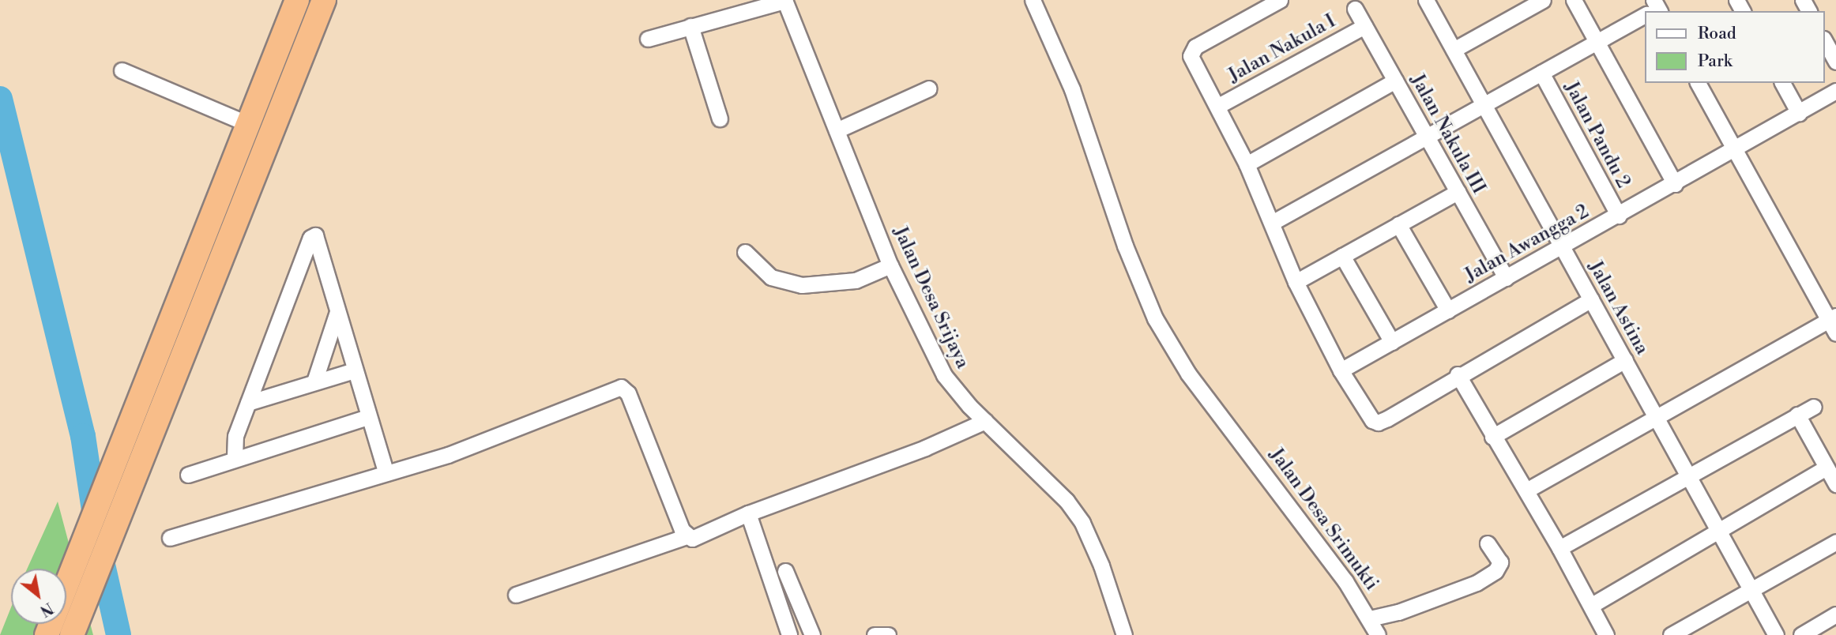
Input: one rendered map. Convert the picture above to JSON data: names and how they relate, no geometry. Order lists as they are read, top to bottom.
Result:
{
  "streets": {
    "street": [
      "Jalan Nakula I",
      "Jalan Nakula III",
      "Jalan Pandu 2",
      "Jalan Awangga 2",
      "Jalan Desa Srijaya",
      "Jalan Astina",
      "Jalan Desa Srimukti"
    ]
  },
  "crossings": [
    ["Jalan Nakula I", "Jalan Nakula III"],
    ["Jalan Nakula III", "Jalan Awangga 2"],
    ["Jalan Pandu 2", "Jalan Awangga 2"],
    ["Jalan Awangga 2", "Jalan Astina"]
  ],
  "legend": ["Road", "Park"],
  "north": "bottom right"
}
